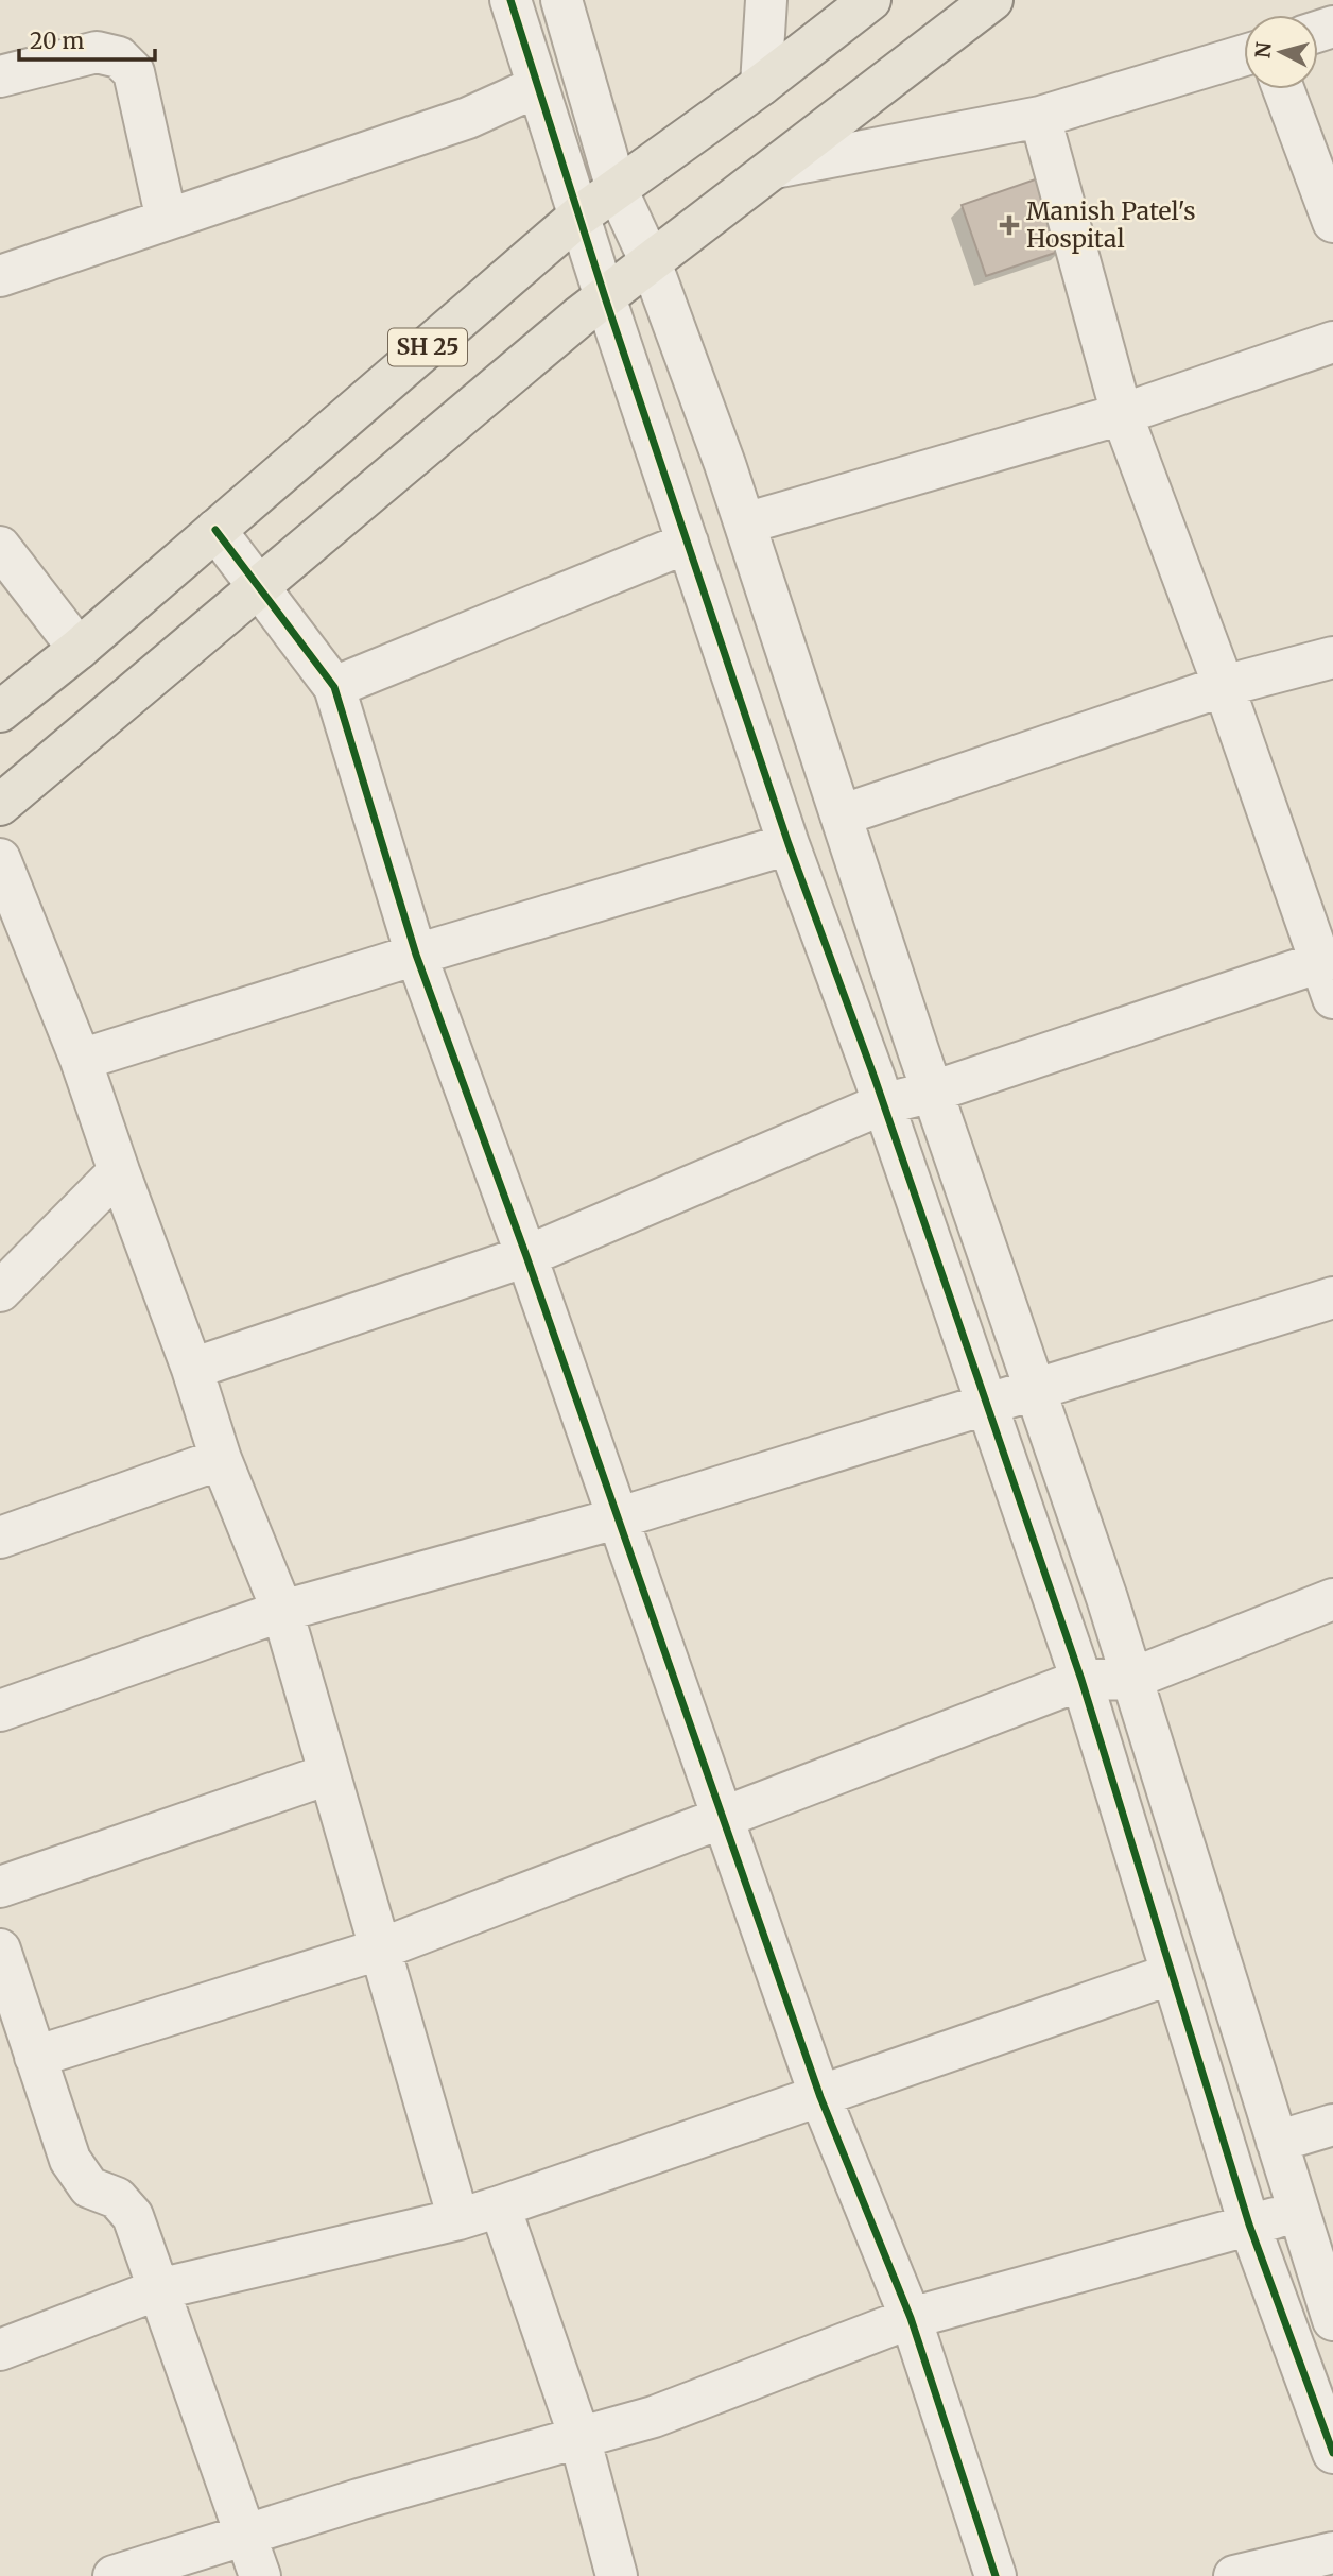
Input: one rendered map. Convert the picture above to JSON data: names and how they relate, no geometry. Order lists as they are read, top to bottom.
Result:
{
  "streets": {
    "main road": ["SH 25"]
  },
  "places": {
    "health": ["Manish Patel's Hospital"]
  },
  "scale_bar": "20 m",
  "north": "left"
}
